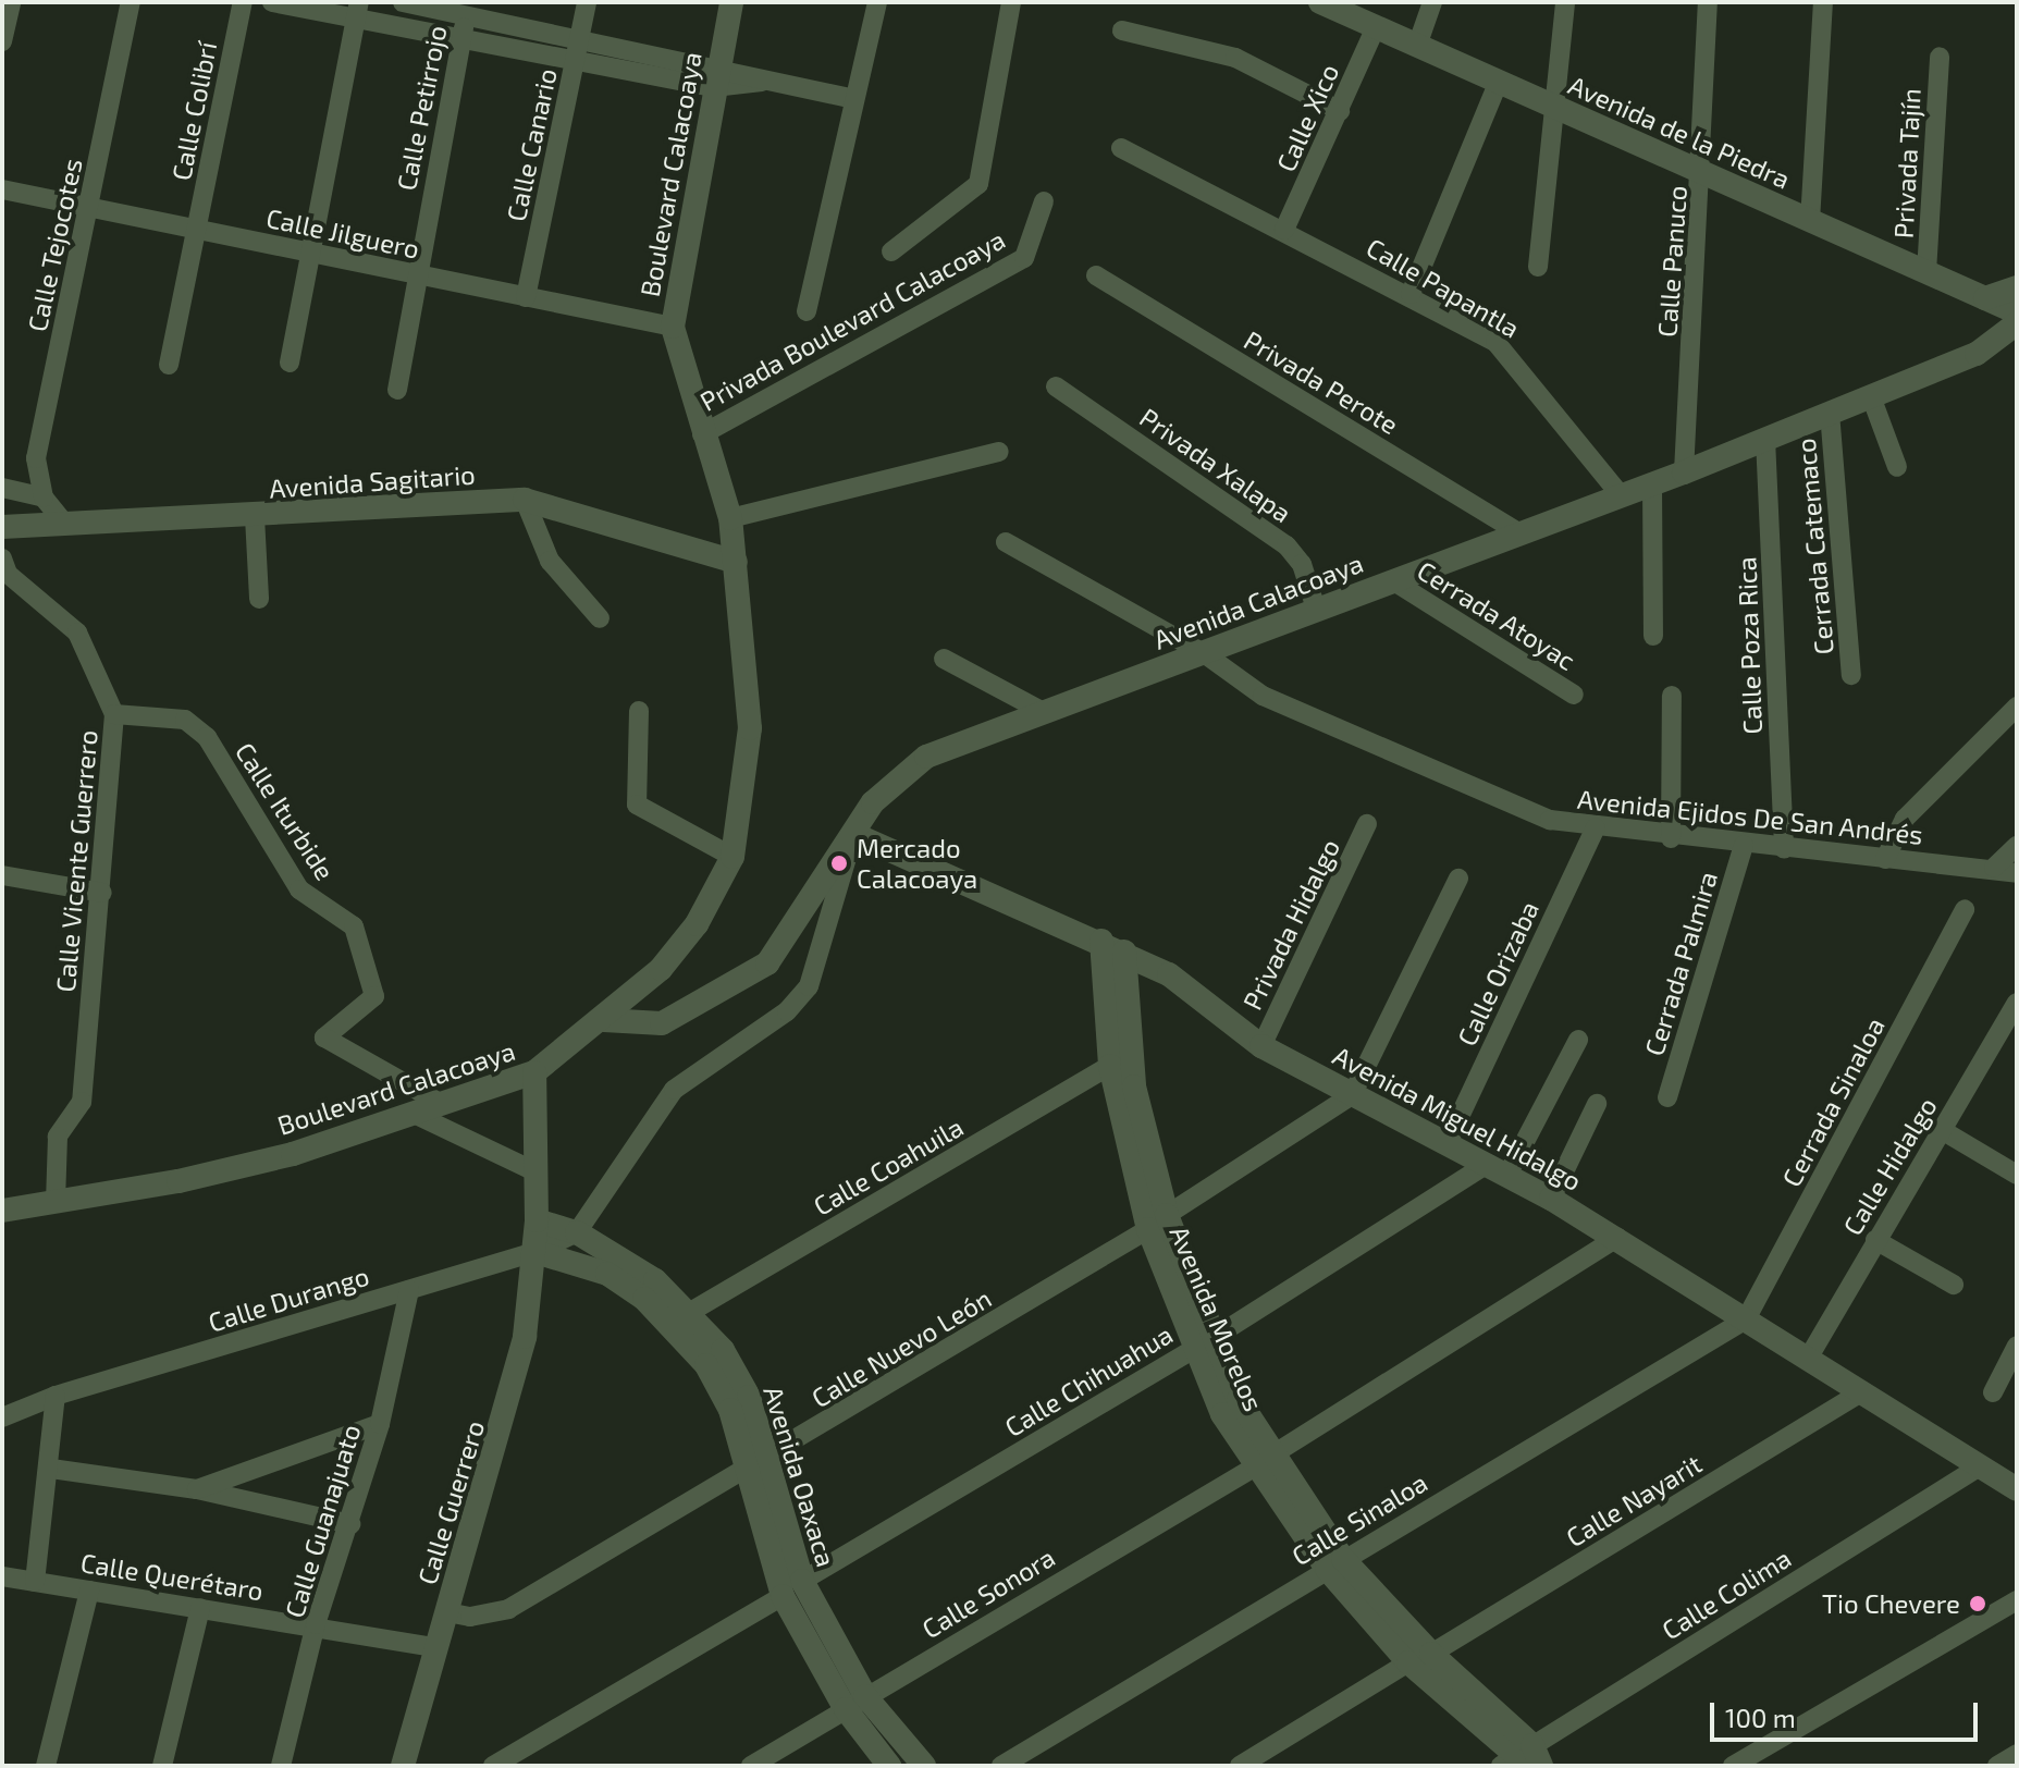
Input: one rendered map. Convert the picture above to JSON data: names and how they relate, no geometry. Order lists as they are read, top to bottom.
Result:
{
  "streets": {
    "street": [
      "Calle Petirrojo",
      "Calle Colibrí",
      "Calle Xico",
      "Avenida de la Piedra",
      "Calle Canario",
      "Privada Tajín",
      "Boulevard Calacoaya",
      "Calle Jilguero",
      "Calle Tejocotes",
      "Calle Panuco",
      "Calle Papantla",
      "Privada Boulevard Calacoaya",
      "Privada Perote",
      "Privada Xalapa",
      "Avenida Sagitario",
      "Cerrada Catemaco",
      "Avenida Calacoaya",
      "Cerrada Atoyac",
      "Calle Poza Rica",
      "Calle Iturbide",
      "Avenida Ejidos De San Andrés",
      "Calle Vicente Guerrero",
      "Privada Hidalgo",
      "Cerrada Palmira",
      "Calle Orizaba",
      "Cerrada Sinaloa",
      "Avenida Miguel Hidalgo",
      "Calle Coahuila",
      "Calle Hidalgo",
      "Calle Durango",
      "Avenida Morelos",
      "Calle Nuevo León",
      "Calle Chihuahua",
      "Avenida Oaxaca",
      "Calle Nayarit",
      "Calle Guerrero",
      "Calle Sinaloa",
      "Calle Guanajuato",
      "Calle Querétaro",
      "Calle Sonora",
      "Calle Colima"
    ]
  },
  "crossings": [
    ["Calle Petirrojo", "Calle Jilguero"],
    ["Calle Colibrí", "Calle Jilguero"],
    ["Calle Xico", "Avenida de la Piedra"],
    ["Calle Xico", "Calle Papantla"],
    ["Avenida de la Piedra", "Privada Tajín"],
    ["Avenida de la Piedra", "Calle Panuco"],
    ["Calle Canario", "Calle Jilguero"],
    ["Boulevard Calacoaya", "Calle Jilguero"],
    ["Boulevard Calacoaya", "Privada Boulevard Calacoaya"],
    ["Boulevard Calacoaya", "Avenida Sagitario"],
    ["Boulevard Calacoaya", "Avenida Calacoaya"],
    ["Boulevard Calacoaya", "Calle Iturbide"],
    ["Boulevard Calacoaya", "Calle Vicente Guerrero"],
    ["Boulevard Calacoaya", "Calle Guerrero"],
    ["Calle Jilguero", "Calle Tejocotes"],
    ["Calle Panuco", "Avenida Calacoaya"],
    ["Calle Papantla", "Avenida Calacoaya"],
    ["Privada Perote", "Avenida Calacoaya"],
    ["Privada Xalapa", "Avenida Calacoaya"],
    ["Cerrada Catemaco", "Avenida Calacoaya"],
    ["Avenida Calacoaya", "Cerrada Atoyac"],
    ["Avenida Calacoaya", "Calle Poza Rica"],
    ["Avenida Calacoaya", "Avenida Ejidos De San Andrés"],
    ["Avenida Calacoaya", "Avenida Miguel Hidalgo"],
    ["Calle Poza Rica", "Avenida Ejidos De San Andrés"],
    ["Calle Iturbide", "Calle Vicente Guerrero"],
    ["Avenida Ejidos De San Andrés", "Cerrada Palmira"],
    ["Avenida Ejidos De San Andrés", "Calle Orizaba"],
    ["Privada Hidalgo", "Avenida Miguel Hidalgo"],
    ["Calle Orizaba", "Avenida Miguel Hidalgo"],
    ["Cerrada Sinaloa", "Avenida Miguel Hidalgo"],
    ["Cerrada Sinaloa", "Calle Sinaloa"],
    ["Avenida Miguel Hidalgo", "Calle Hidalgo"],
    ["Avenida Miguel Hidalgo", "Avenida Morelos"],
    ["Avenida Miguel Hidalgo", "Calle Nuevo León"],
    ["Avenida Miguel Hidalgo", "Calle Chihuahua"],
    ["Avenida Miguel Hidalgo", "Calle Nayarit"],
    ["Avenida Miguel Hidalgo", "Calle Sinaloa"],
    ["Avenida Miguel Hidalgo", "Calle Sonora"],
    ["Avenida Miguel Hidalgo", "Calle Colima"],
    ["Calle Coahuila", "Avenida Morelos"],
    ["Calle Coahuila", "Avenida Oaxaca"],
    ["Calle Durango", "Avenida Oaxaca"],
    ["Calle Durango", "Calle Guerrero"],
    ["Calle Durango", "Calle Guanajuato"],
    ["Avenida Morelos", "Calle Nuevo León"],
    ["Avenida Morelos", "Calle Chihuahua"],
    ["Avenida Morelos", "Calle Nayarit"],
    ["Avenida Morelos", "Calle Sinaloa"],
    ["Avenida Morelos", "Calle Sonora"],
    ["Avenida Morelos", "Calle Colima"],
    ["Calle Nuevo León", "Avenida Oaxaca"],
    ["Calle Nuevo León", "Calle Guerrero"],
    ["Calle Chihuahua", "Avenida Oaxaca"],
    ["Avenida Oaxaca", "Calle Guerrero"],
    ["Avenida Oaxaca", "Calle Sonora"],
    ["Calle Guerrero", "Calle Querétaro"],
    ["Calle Guanajuato", "Calle Querétaro"]
  ],
  "places": ["Mercado Calacoaya", "Tio Chevere"],
  "scale_bar": "100 m"
}
